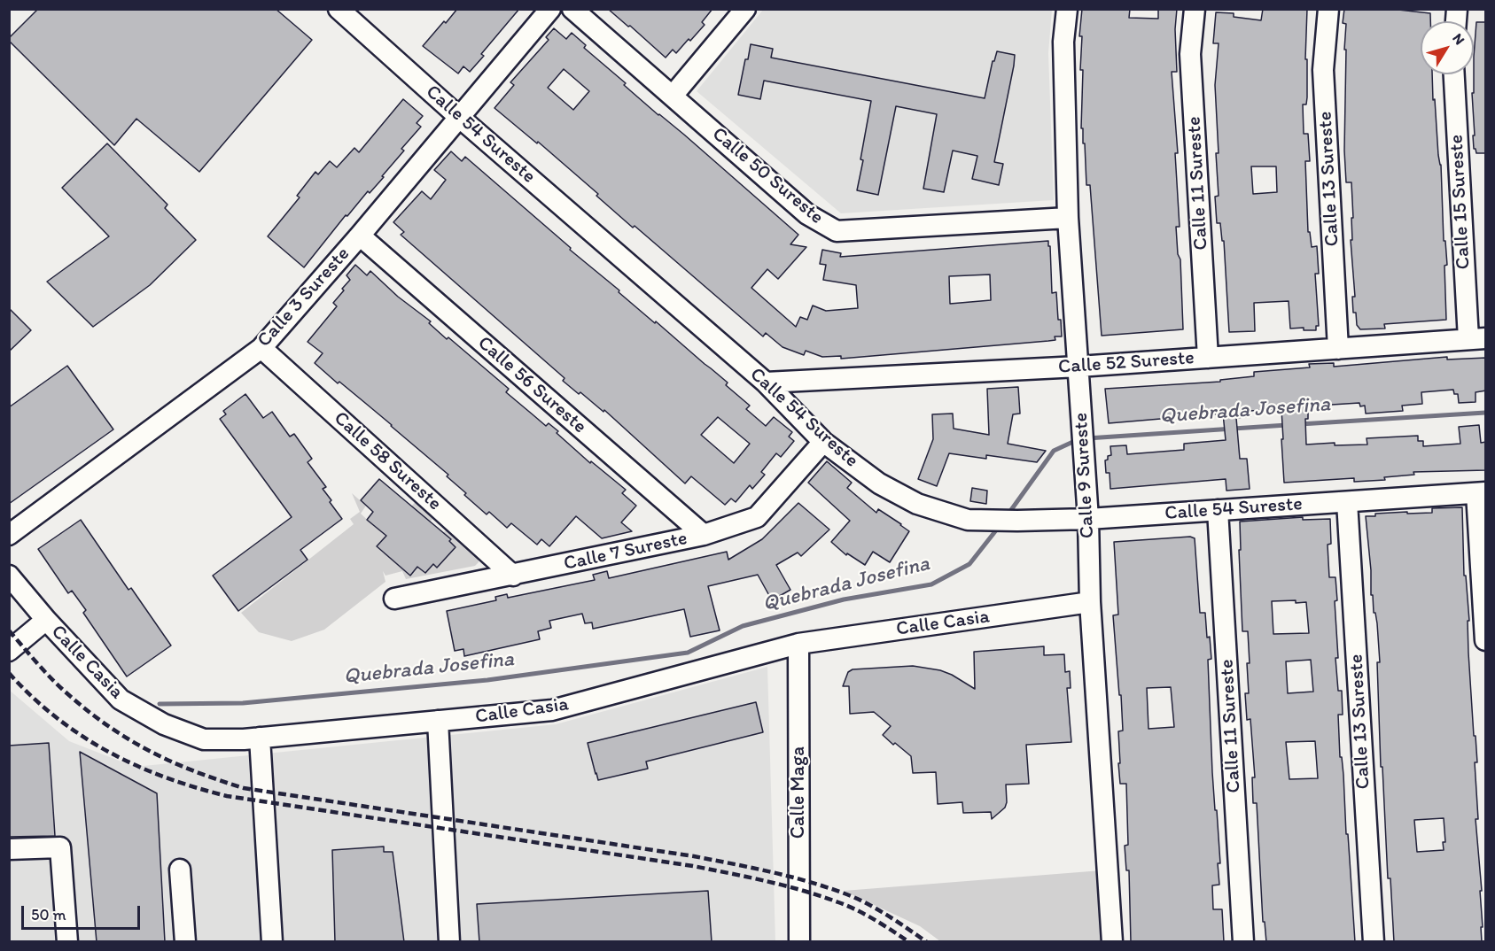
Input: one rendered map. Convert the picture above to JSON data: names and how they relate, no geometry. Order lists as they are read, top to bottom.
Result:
{
  "streets": {
    "street": [
      "Calle 54 Sureste",
      "Calle 50 Sureste",
      "Calle 13 Sureste",
      "Calle 11 Sureste",
      "Calle 15 Sureste",
      "Calle 3 Sureste",
      "Calle 52 Sureste",
      "Calle 56 Sureste",
      "Calle 58 Sureste",
      "Calle 9 Sureste",
      "Calle 7 Sureste",
      "Calle Casia",
      "Calle Maga"
    ]
  },
  "crossings": [
    ["Calle 54 Sureste", "Calle 13 Sureste"],
    ["Calle 54 Sureste", "Calle 11 Sureste"],
    ["Calle 54 Sureste", "Calle 3 Sureste"],
    ["Calle 54 Sureste", "Calle 52 Sureste"],
    ["Calle 54 Sureste", "Calle 9 Sureste"],
    ["Calle 54 Sureste", "Calle 7 Sureste"],
    ["Calle 50 Sureste", "Calle 9 Sureste"],
    ["Calle 13 Sureste", "Calle 52 Sureste"],
    ["Calle 11 Sureste", "Calle 52 Sureste"],
    ["Calle 15 Sureste", "Calle 52 Sureste"],
    ["Calle 3 Sureste", "Calle 56 Sureste"],
    ["Calle 3 Sureste", "Calle 58 Sureste"],
    ["Calle 52 Sureste", "Calle 9 Sureste"],
    ["Calle 56 Sureste", "Calle 7 Sureste"],
    ["Calle 58 Sureste", "Calle 7 Sureste"],
    ["Calle 9 Sureste", "Calle Casia"],
    ["Calle Casia", "Calle Maga"]
  ],
  "water": ["Quebrada Josefina"],
  "scale_bar": "50 m",
  "north": "top right"
}
